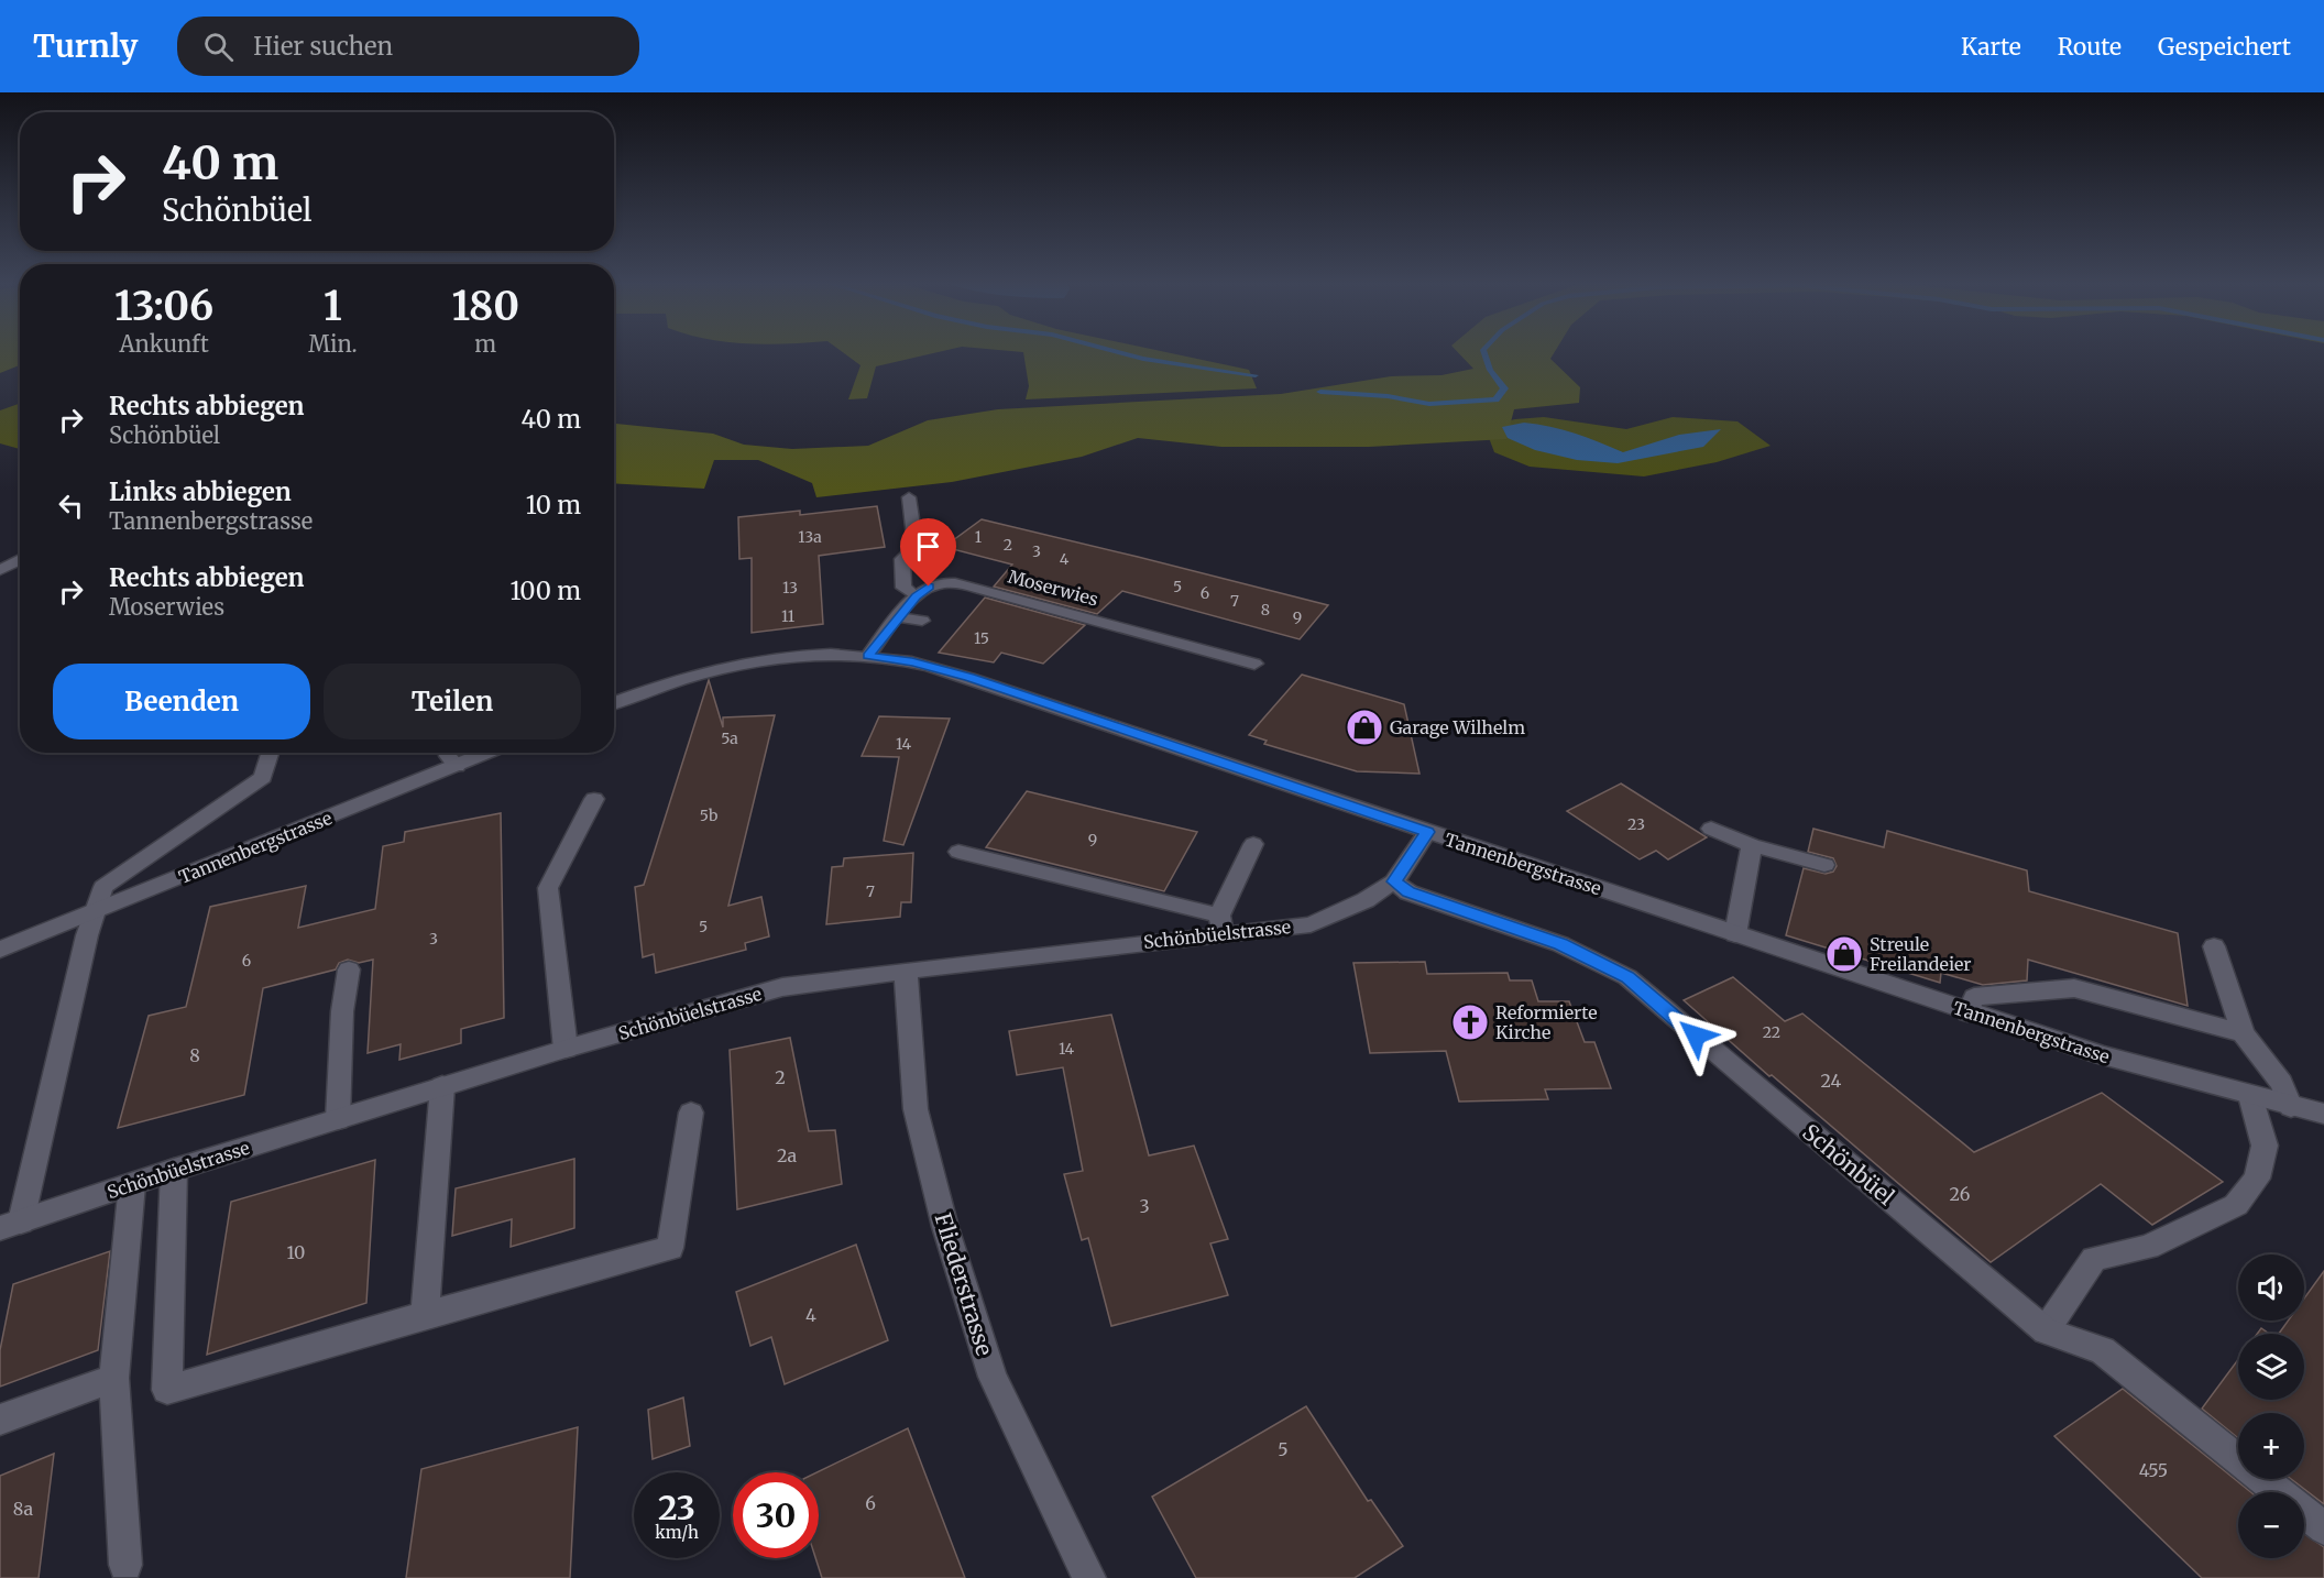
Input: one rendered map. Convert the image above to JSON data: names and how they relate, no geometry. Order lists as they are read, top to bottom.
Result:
{
  "streets": {
    "street": [
      "Moserwies",
      "Tannenbergstrasse",
      "Schönbüelstrasse",
      "Schönbüel",
      "Fliederstrasse"
    ]
  },
  "crossings": [
    ["Schönbüelstrasse", "Schönbüel"],
    ["Schönbüelstrasse", "Fliederstrasse"]
  ],
  "places": {
    "shop": ["Garage Wilhelm", "Streule Freilandeier"],
    "church": ["Reformierte Kirche"]
  },
  "house_numbers": [
    "13a",
    "1",
    "2",
    "3",
    "4",
    "5",
    "13",
    "6",
    "7",
    "8",
    "11",
    "9",
    "15",
    "5a",
    "14",
    "5b",
    "23",
    "9",
    "7",
    "5",
    "3",
    "6",
    "22",
    "14",
    "8",
    "2",
    "24",
    "2a",
    "26",
    "3",
    "10",
    "4",
    "5",
    "455",
    "6",
    "8a"
  ],
  "page": {
    "header": "Turnly",
    "search": "Hier suchen",
    "nav": ["Karte", "Route", "Gespeichert"],
    "turn": ["40 m", "Schönbüel"],
    "eta": [
      "13:06",
      "Ankunft",
      "1",
      "Min.",
      "180",
      "m"
    ],
    "list": [
      {
        "name": "Rechts abbiegen",
        "note": "Schönbüel",
        "value": "40 m"
      },
      {
        "name": "Links abbiegen",
        "note": "Tannenbergstrasse",
        "value": "10 m"
      },
      {
        "name": "Rechts abbiegen",
        "note": "Moserwies",
        "value": "100 m"
      }
    ],
    "buttons": ["Beenden", "Teilen"],
    "map_buttons": ["+", "−"],
    "speed": "23 km/h",
    "limit": "30"
  }
}
